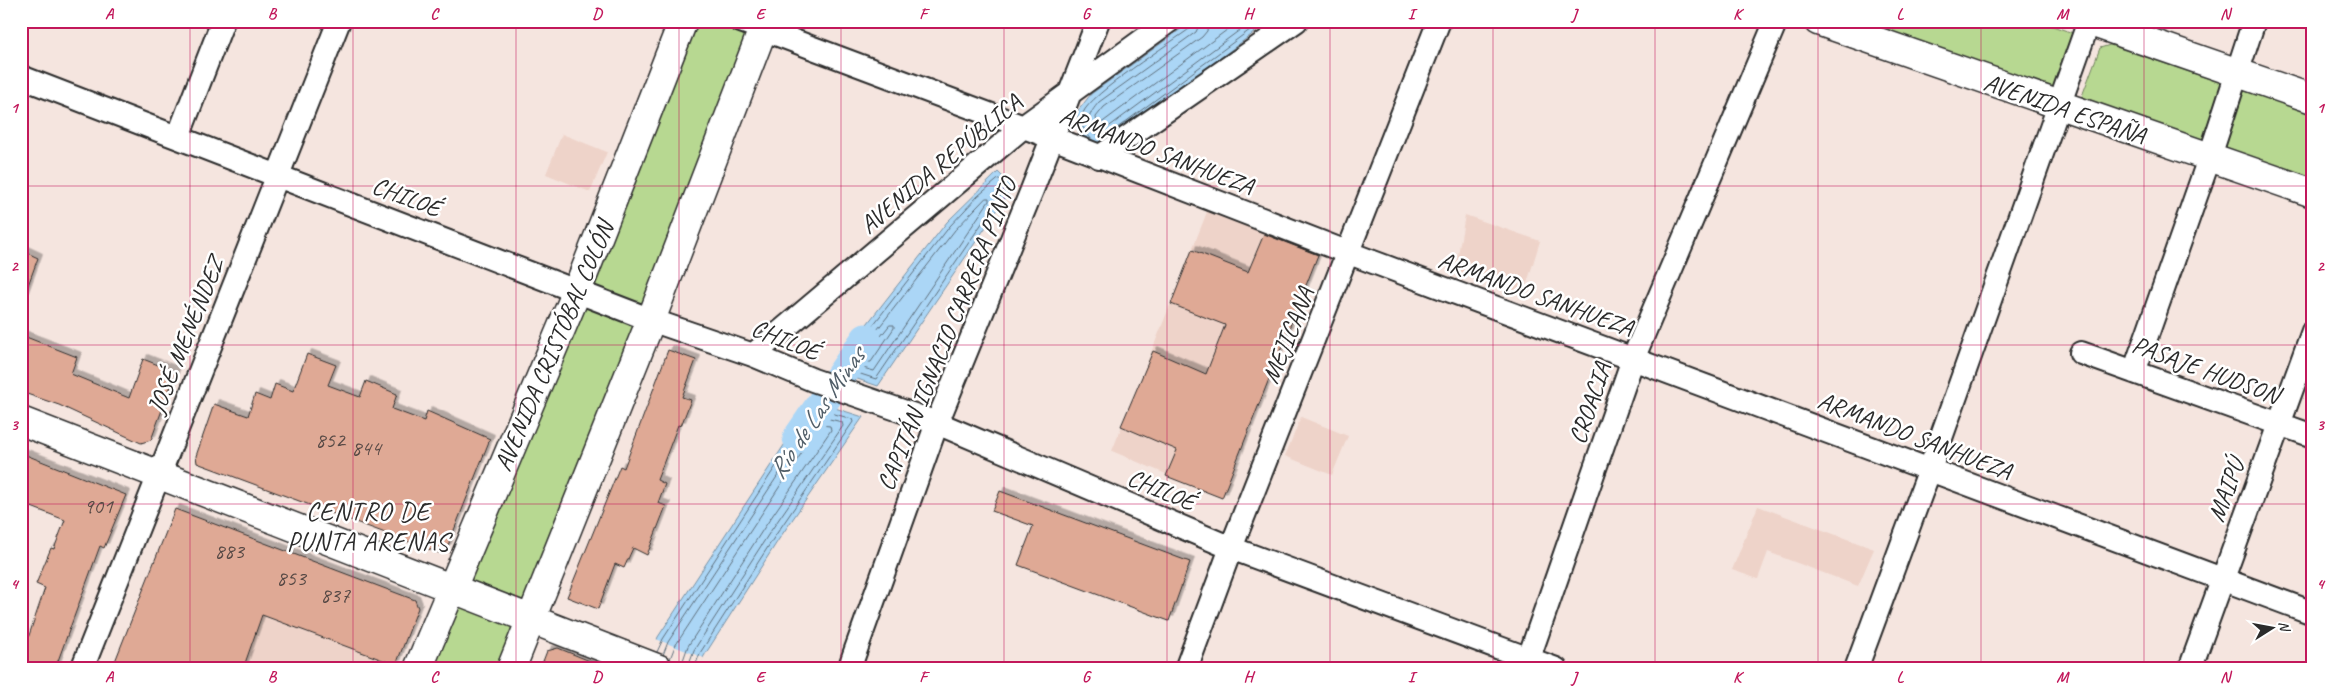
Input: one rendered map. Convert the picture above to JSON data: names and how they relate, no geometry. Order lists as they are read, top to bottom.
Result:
{
  "streets": {
    "main road": ["AVENIDA ESPAÑA", "AVENIDA CRISTÓBAL COLÓN"],
    "street": [
      "ARMANDO SANHUEZA",
      "AVENIDA REPÚBLICA",
      "CHILOÉ",
      "CAPITÁN IGNACIO CARRERA PINTO",
      "JOSÉ MENÉNDEZ",
      "MEJICANA",
      "PASAJE HUDSON",
      "CROACIA",
      "MAIPÚ"
    ]
  },
  "crossings": [
    ["ARMANDO SANHUEZA", "AVENIDA REPÚBLICA"],
    ["ARMANDO SANHUEZA", "CAPITÁN IGNACIO CARRERA PINTO"],
    ["ARMANDO SANHUEZA", "MEJICANA"],
    ["ARMANDO SANHUEZA", "CROACIA"],
    ["ARMANDO SANHUEZA", "MAIPÚ"],
    ["AVENIDA REPÚBLICA", "CHILOÉ"],
    ["AVENIDA REPÚBLICA", "CAPITÁN IGNACIO CARRERA PINTO"],
    ["CHILOÉ", "CAPITÁN IGNACIO CARRERA PINTO"],
    ["CHILOÉ", "JOSÉ MENÉNDEZ"],
    ["CHILOÉ", "MEJICANA"],
    ["CHILOÉ", "AVENIDA CRISTÓBAL COLÓN"],
    ["CHILOÉ", "CROACIA"],
    ["PASAJE HUDSON", "MAIPÚ"]
  ],
  "districts": ["CENTRO DE PUNTA ARENAS"],
  "water": ["Río de Las Minas"],
  "house_numbers": [
    "852",
    "844",
    "901",
    "883",
    "853",
    "837"
  ],
  "north": "right",
  "grid": {
    "columns": [
      "A",
      "B",
      "C",
      "D",
      "E",
      "F",
      "G",
      "H",
      "I",
      "J",
      "K",
      "L",
      "M",
      "N"
    ],
    "rows": [
      "1",
      "2",
      "3",
      "4"
    ]
  }
}
